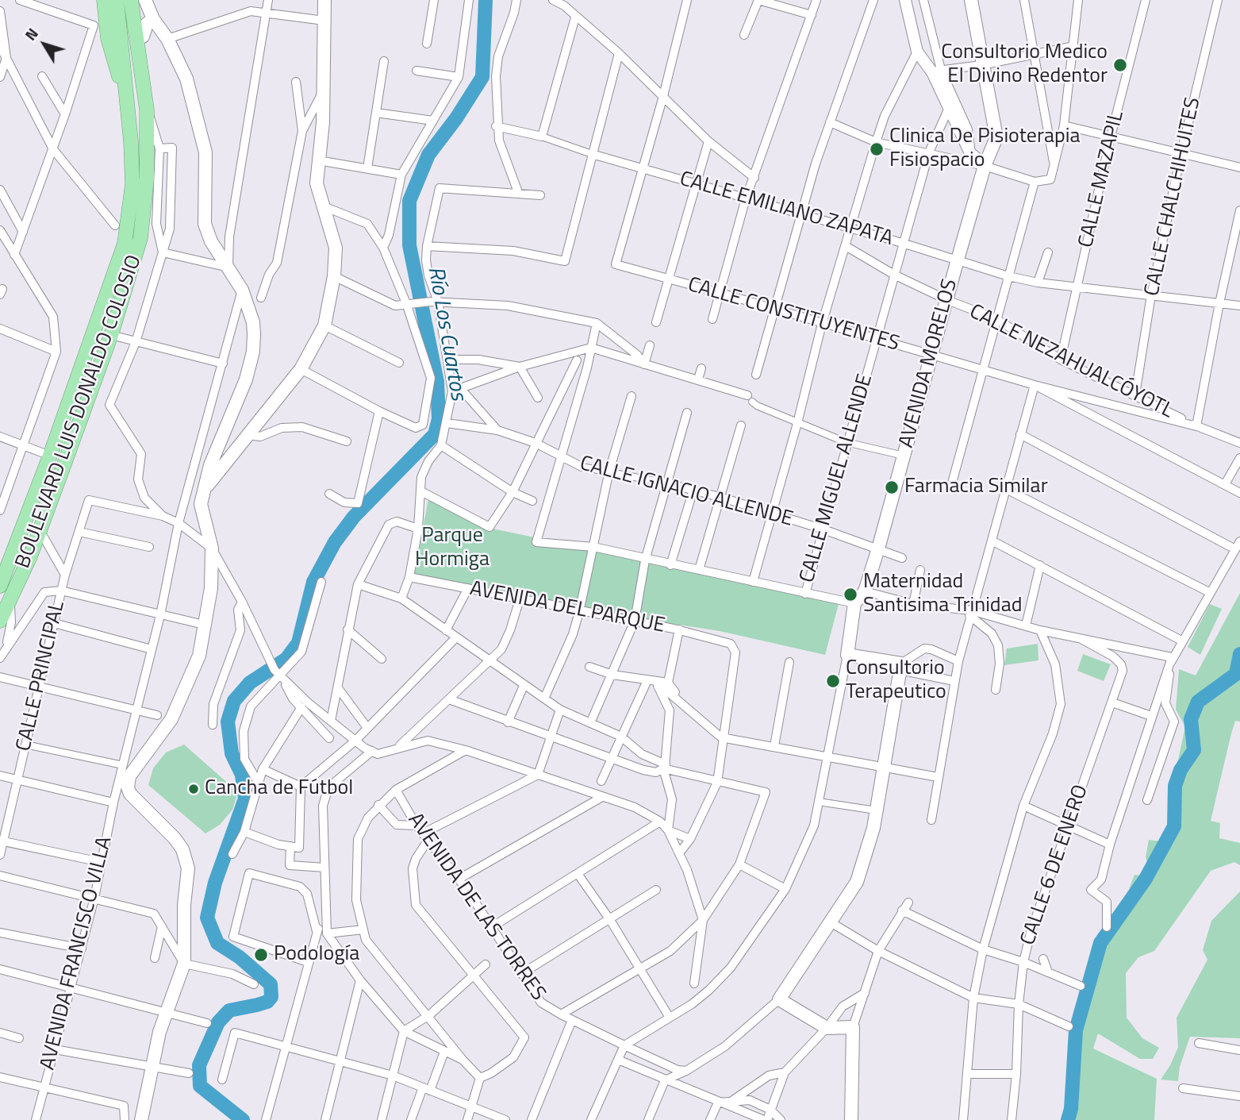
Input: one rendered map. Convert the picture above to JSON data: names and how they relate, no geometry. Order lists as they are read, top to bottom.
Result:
{
  "streets": {
    "highway": ["BOULEVARD LUIS DONALDO COLOSIO"],
    "main road": ["AVENIDA MORELOS"],
    "street": [
      "CALLE MAZAPIL",
      "CALLE CHALCHIHUITES",
      "CALLE EMILIANO ZAPATA",
      "CALLE CONSTITUYENTES",
      "CALLE NEZAHUALCÓYOTL",
      "CALLE MIGUEL ALLENDE",
      "CALLE IGNACIO ALLENDE",
      "AVENIDA DEL PARQUE",
      "CALLE PRINCIPAL",
      "CALLE 6 DE ENERO",
      "AVENIDA DE LAS TORRES",
      "AVENIDA FRANCISCO VILLA"
    ]
  },
  "crossings": [
    ["CALLE MAZAPIL", "CALLE EMILIANO ZAPATA"],
    ["CALLE MAZAPIL", "CALLE NEZAHUALCÓYOTL"],
    ["CALLE CHALCHIHUITES", "CALLE EMILIANO ZAPATA"],
    ["CALLE CHALCHIHUITES", "CALLE NEZAHUALCÓYOTL"],
    ["CALLE EMILIANO ZAPATA", "CALLE CONSTITUYENTES"],
    ["CALLE EMILIANO ZAPATA", "AVENIDA MORELOS"],
    ["CALLE EMILIANO ZAPATA", "CALLE MIGUEL ALLENDE"],
    ["CALLE CONSTITUYENTES", "CALLE NEZAHUALCÓYOTL"],
    ["CALLE CONSTITUYENTES", "AVENIDA MORELOS"],
    ["CALLE CONSTITUYENTES", "CALLE MIGUEL ALLENDE"],
    ["CALLE NEZAHUALCÓYOTL", "AVENIDA MORELOS"],
    ["CALLE NEZAHUALCÓYOTL", "CALLE MIGUEL ALLENDE"],
    ["AVENIDA MORELOS", "CALLE IGNACIO ALLENDE"],
    ["CALLE MIGUEL ALLENDE", "CALLE IGNACIO ALLENDE"]
  ],
  "water": ["Río Los Cuartos"],
  "parks": ["Parque Hormiga"],
  "places": [
    "Consultorio Medico El Divino Redentor",
    "Clinica De Pisioterapia Fisiospacio",
    "Farmacia Similar",
    "Maternidad Santisima Trinidad",
    "Consultorio Terapeutico",
    "Cancha de Fútbol",
    "Podología"
  ],
  "north": "top left"
}
